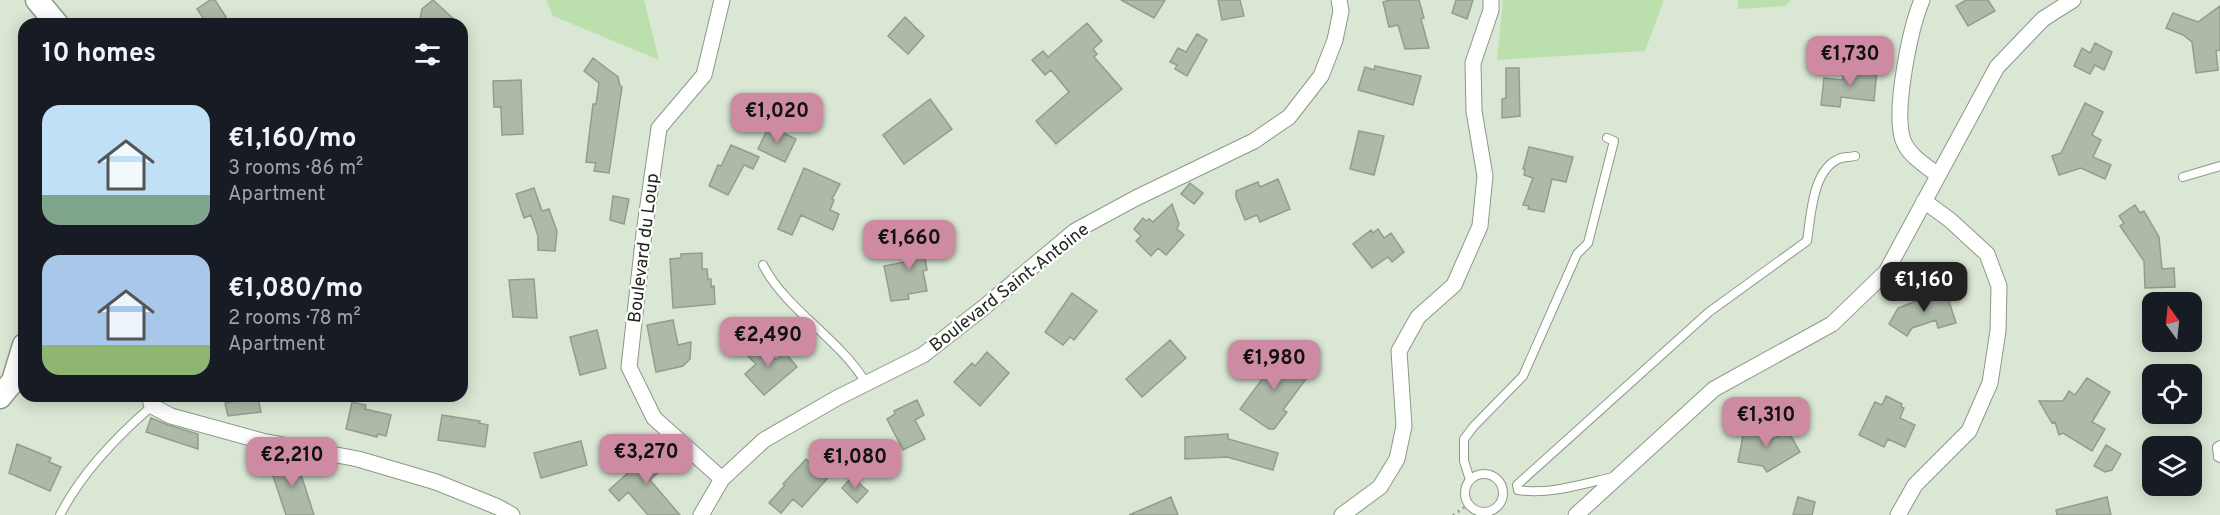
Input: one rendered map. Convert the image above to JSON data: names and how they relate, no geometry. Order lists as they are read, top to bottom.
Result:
{
  "streets": {
    "street": ["Boulevard du Loup", "Boulevard Saint-Antoine"]
  },
  "crossings": [
    ["Boulevard du Loup", "Boulevard Saint-Antoine"]
  ],
  "north": "top",
  "page": {
    "heading": "10 homes",
    "price": [
      "€1,730",
      "€1,020",
      "€1,660",
      "€1,160",
      "€2,490",
      "€1,980",
      "€1,310",
      "€3,270",
      "€2,210",
      "€1,080"
    ],
    "list": [
      {
        "name": "€1,160/mo",
        "note": "3 rooms · 86 m² · Apartment"
      },
      {
        "name": "€1,080/mo",
        "note": "2 rooms · 78 m² · Apartment"
      }
    ]
  }
}
